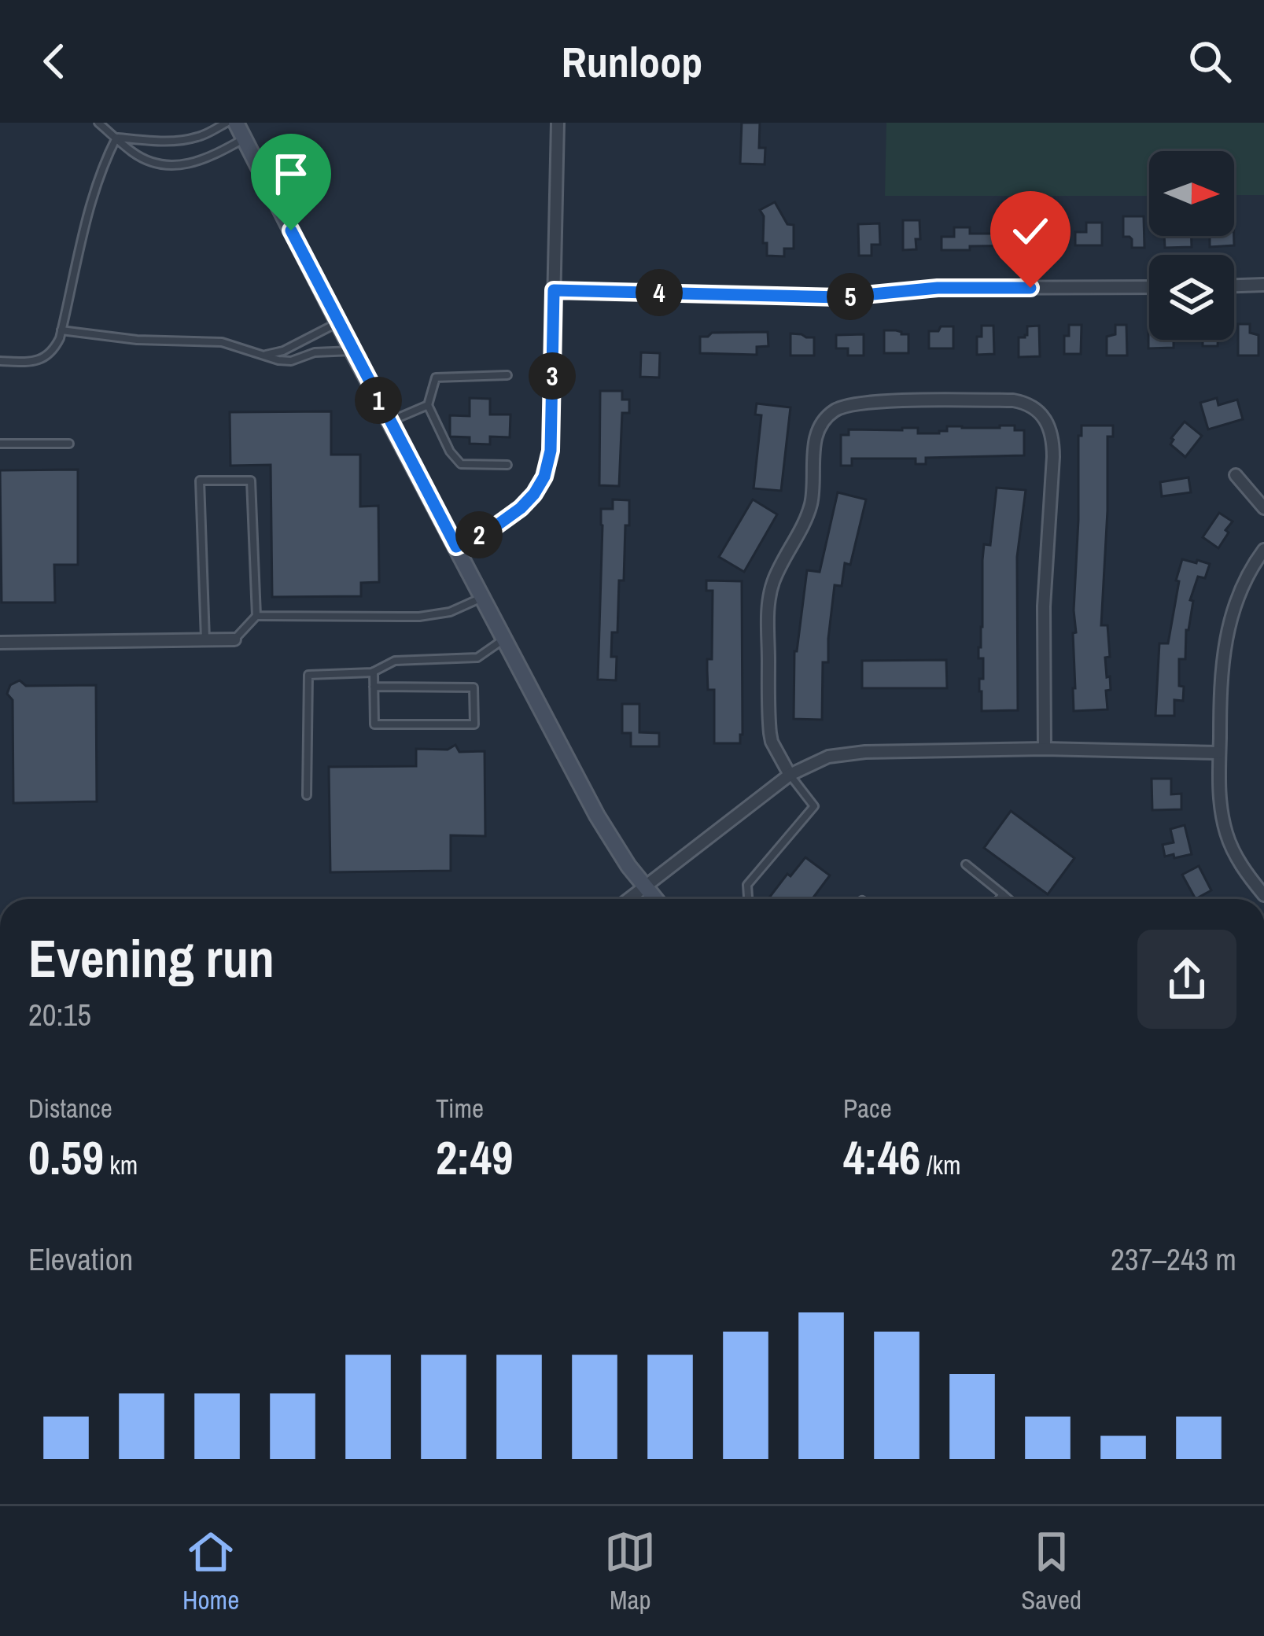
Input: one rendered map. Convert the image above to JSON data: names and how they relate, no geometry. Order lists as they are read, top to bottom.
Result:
{
  "north": "right",
  "page": {
    "header": "Runloop",
    "pins": [
      "4",
      "5",
      "3",
      "1",
      "2"
    ],
    "heading": ["Evening run", "20:15"],
    "stats": [
      ["Distance", "0.59 km"],
      ["Time", "2:49"],
      ["Pace", "4:46 /km"]
    ],
    "chart": ["Elevation", "237–243 m"],
    "tabs": ["Home", "Map", "Saved"]
  }
}
